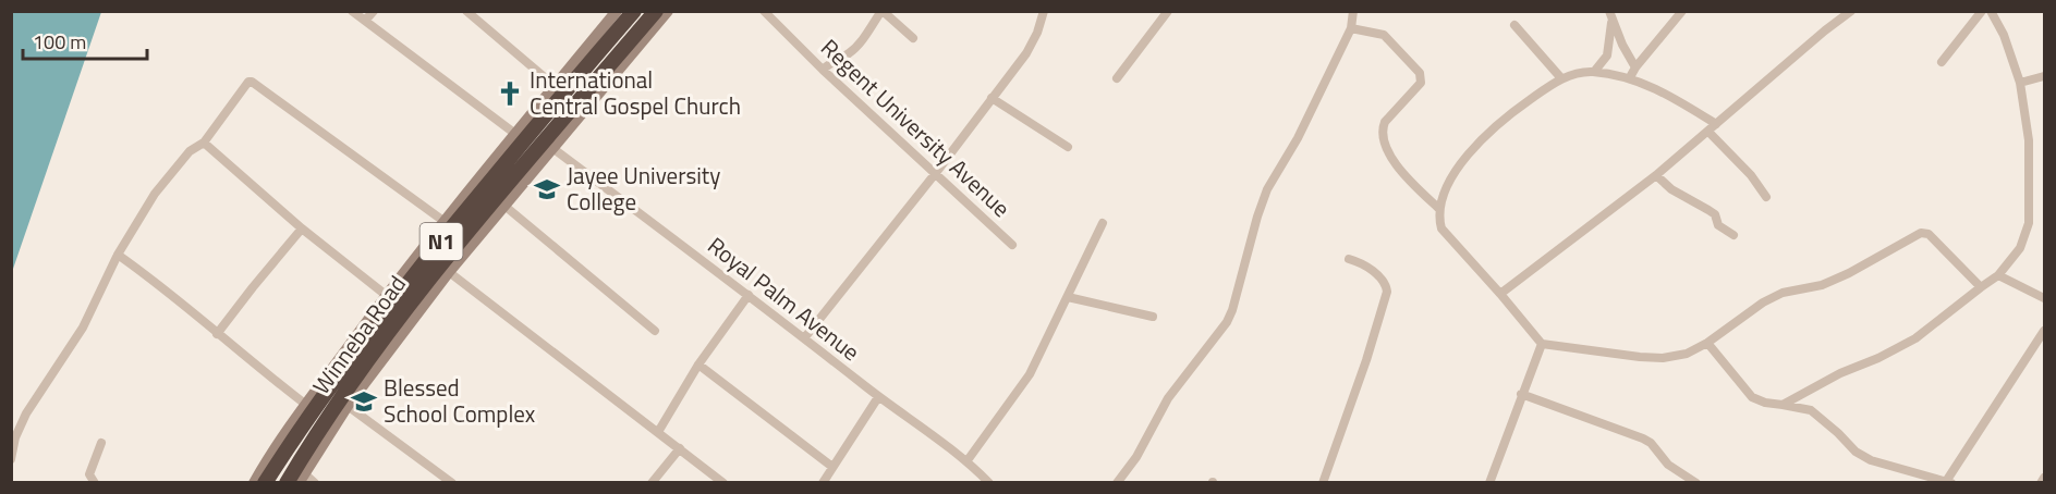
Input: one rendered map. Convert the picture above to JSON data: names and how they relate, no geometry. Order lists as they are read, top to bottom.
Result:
{
  "streets": {
    "highway": ["N1", "Winneba Road"],
    "street": ["Regent University Avenue", "Royal Palm Avenue"]
  },
  "places": {
    "church": ["International Central Gospel Church"],
    "school or university": ["Jayee University College", "Blessed School Complex"]
  },
  "scale_bar": "100 m"
}
